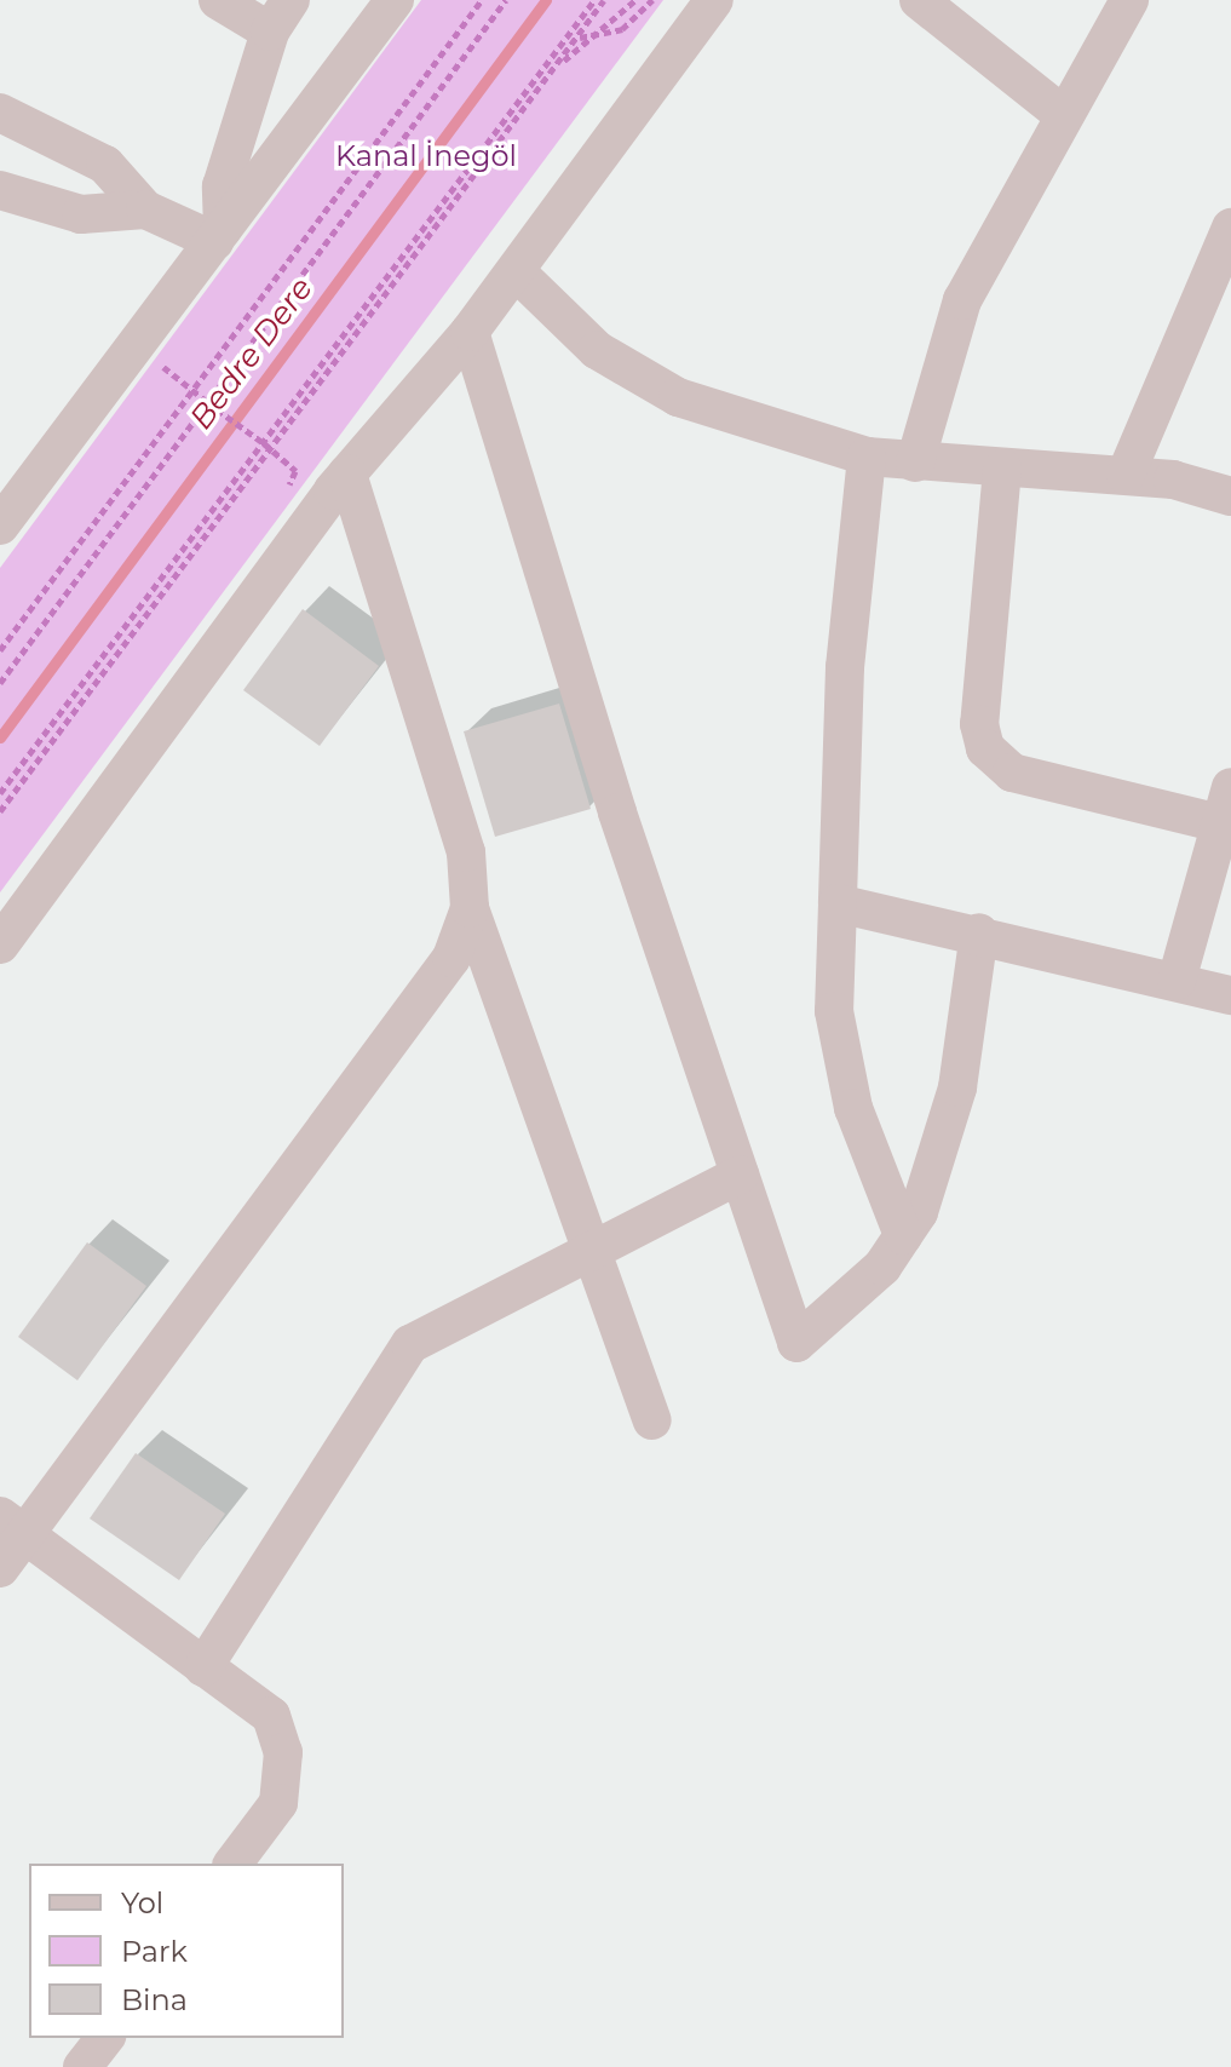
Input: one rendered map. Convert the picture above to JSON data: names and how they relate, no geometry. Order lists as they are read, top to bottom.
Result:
{
  "water": ["Bedre Dere"],
  "parks": ["Kanal İnegöl"],
  "legend": ["Yol", "Park", "Bina"]
}
